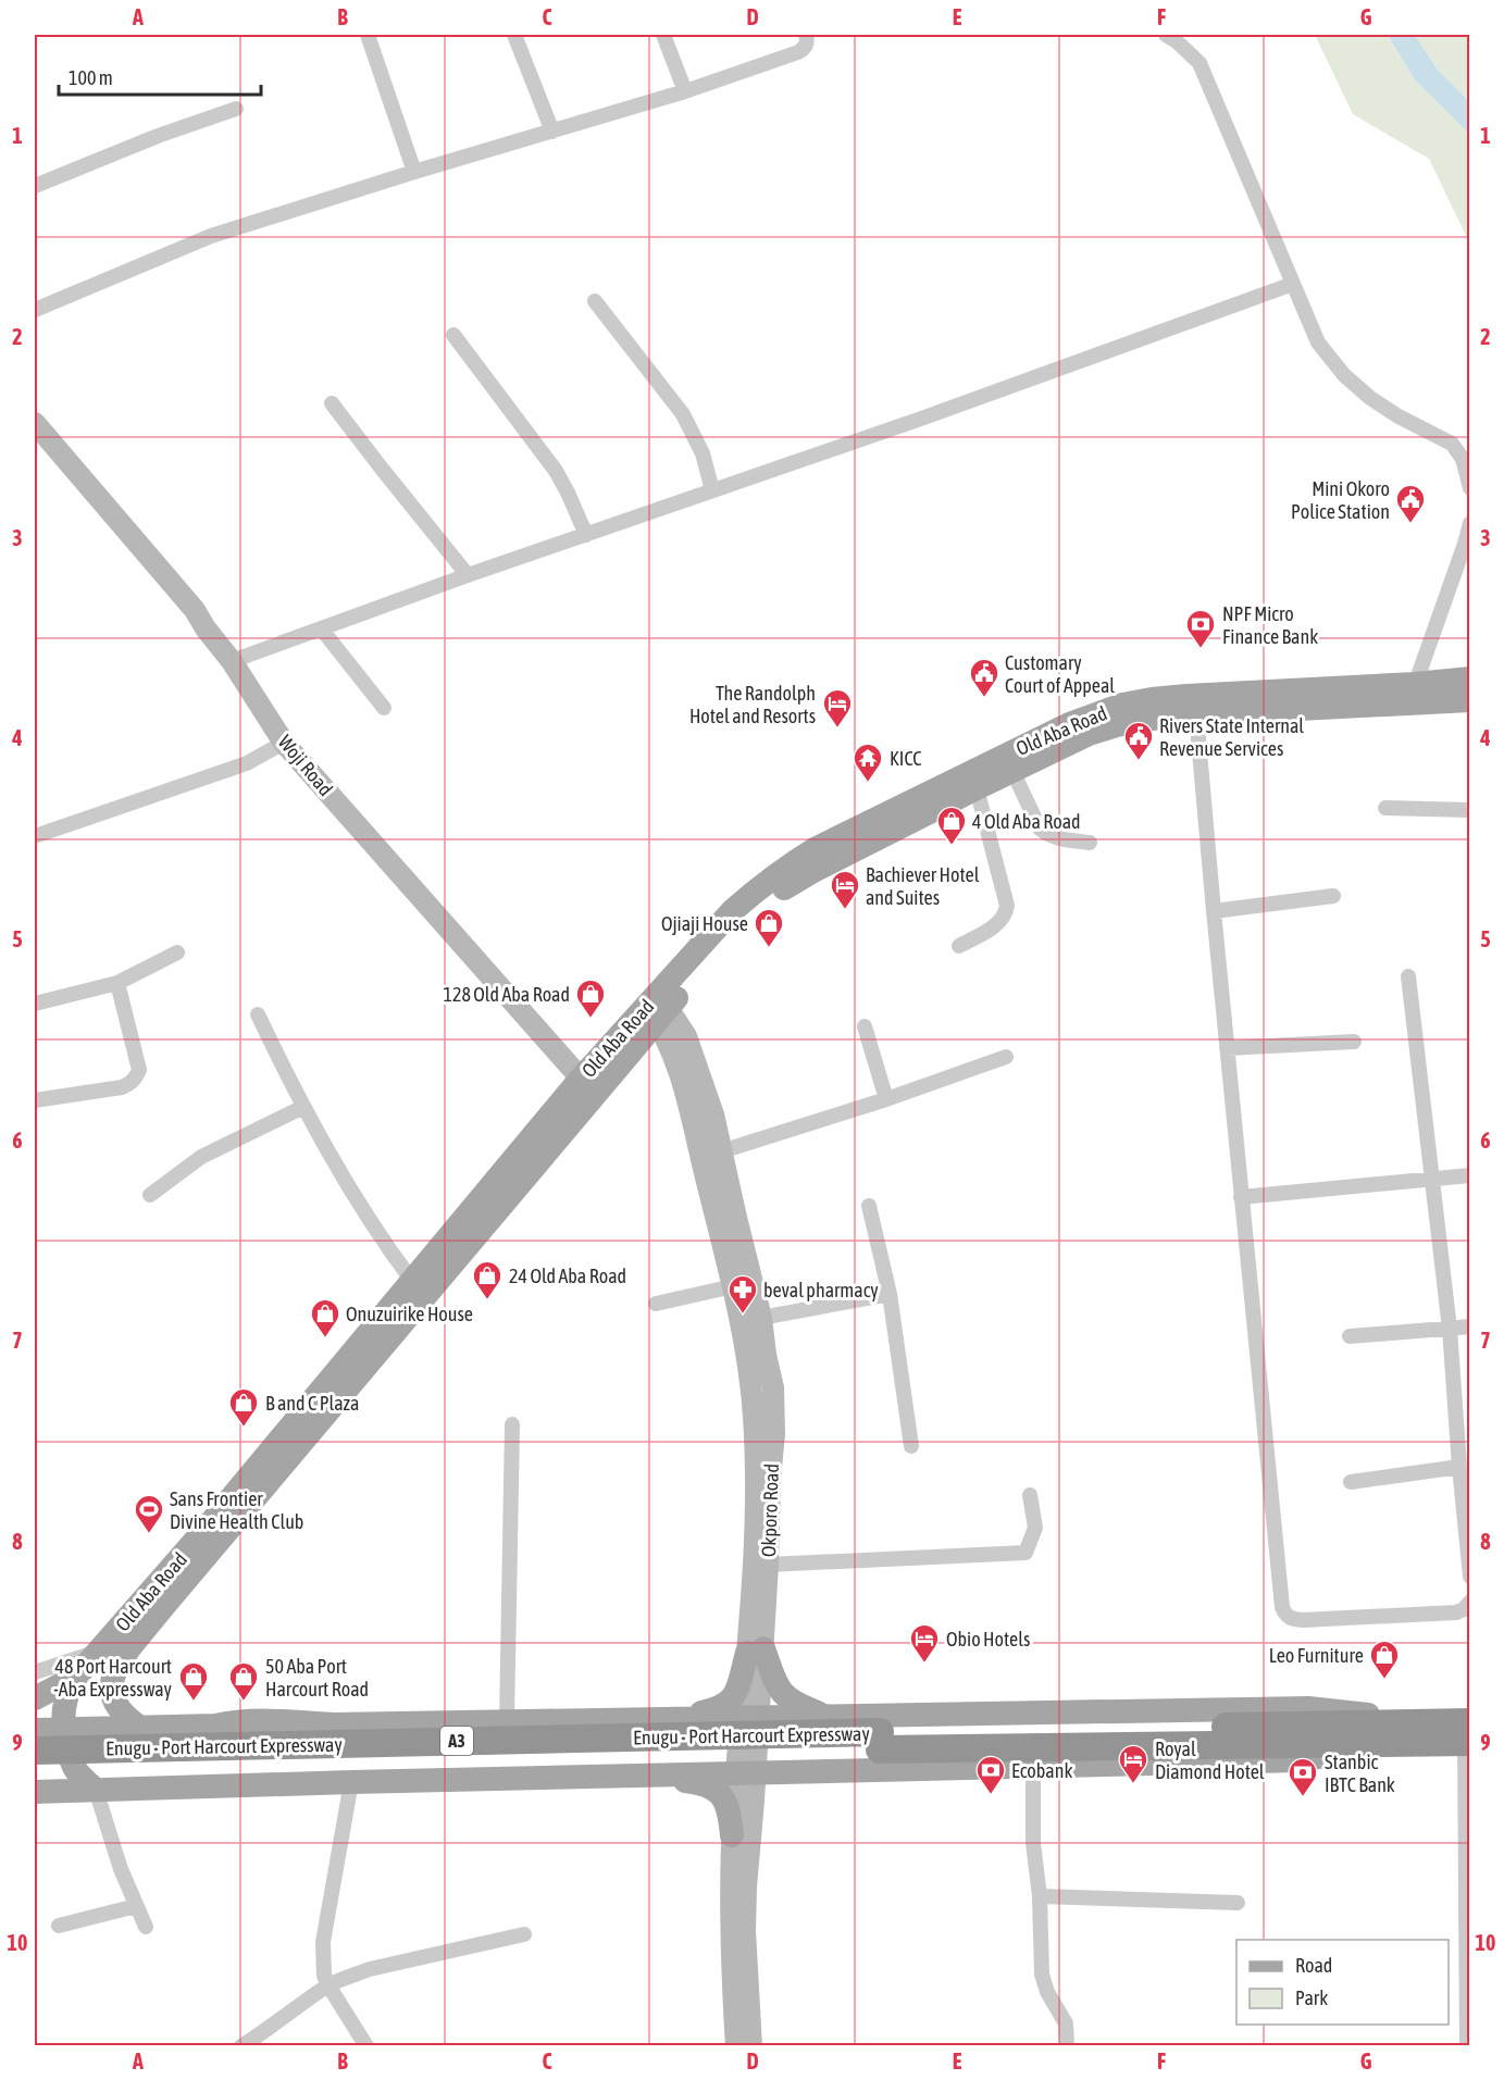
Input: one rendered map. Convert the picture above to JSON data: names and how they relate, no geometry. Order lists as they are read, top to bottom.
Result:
{
  "streets": {
    "highway": ["Enugu - Port Harcourt Expressway", "A3"],
    "main road": ["Old Aba Road", "Woji Road", "Okporo Road"]
  },
  "crossings": [
    ["Old Aba Road", "Woji Road"],
    ["Old Aba Road", "Okporo Road"]
  ],
  "places": {
    "public building": ["Mini Okoro Police Station", "Customary Court of Appeal", "Rivers State Internal Revenue Services"],
    "bank": ["NPF Micro Finance Bank", "Ecobank", "Stanbic IBTC Bank"],
    "hotel": [
      "The Randolph Hotel and Resorts",
      "Bachiever Hotel and Suites",
      "Obio Hotels",
      "Royal Diamond Hotel"
    ],
    "temple": ["KICC"],
    "shop": [
      "4 Old Aba Road",
      "Ojiaji House",
      "128 Old Aba Road",
      "24 Old Aba Road",
      "Onuzuirike House",
      "B and C Plaza",
      "Leo Furniture",
      "48 Port Harcourt -Aba Expressway",
      "50 Aba Port Harcourt Road"
    ],
    "pharmacy": ["beval pharmacy"],
    "sports": ["Sans Frontier Divine Health Club"]
  },
  "legend": ["Road", "Park"],
  "scale_bar": "100 m",
  "grid": {
    "columns": [
      "A",
      "B",
      "C",
      "D",
      "E",
      "F",
      "G"
    ],
    "rows": [
      "1",
      "2",
      "3",
      "4",
      "5",
      "6",
      "7",
      "8",
      "9",
      "10"
    ]
  }
}
